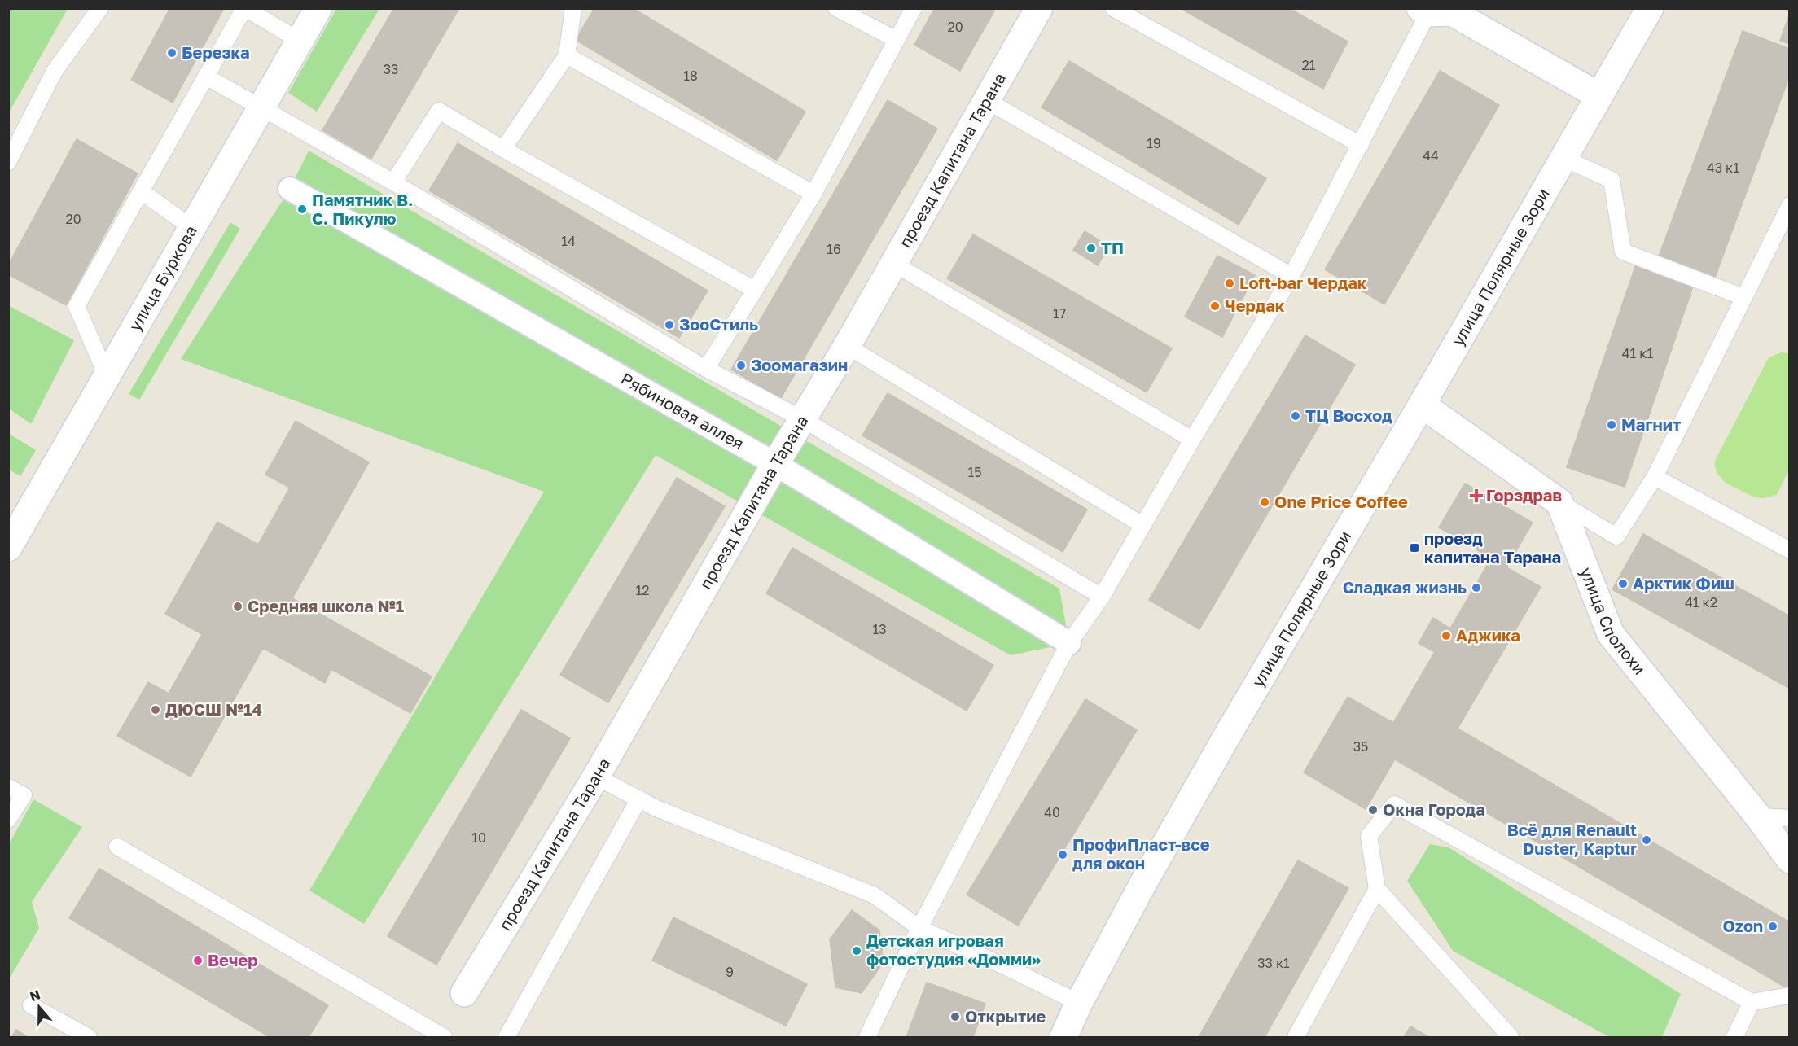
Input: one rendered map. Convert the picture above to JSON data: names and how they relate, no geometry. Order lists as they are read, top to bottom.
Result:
{
  "streets": {
    "street": [
      "проезд Капитана Тарана",
      "улица Полярные Зори",
      "улица Буркова",
      "Рябиновая аллея",
      "улица Сполохи"
    ]
  },
  "crossings": [
    ["проезд Капитана Тарана", "Рябиновая аллея"]
  ],
  "places": {
    "other": [
      "Березка",
      "Памятник В. С. Пикулю",
      "ТП",
      "Loft-bar Чердак",
      "Чердак",
      "ЗооСтиль",
      "Зоомагазин",
      "ТЦ Восход",
      "Магнит",
      "One Price Coffee",
      "Арктик Фиш",
      "Сладкая жизнь",
      "Средняя школа №1",
      "Аджика",
      "ДЮСШ №14",
      "Окна Города",
      "Всё для Renault Duster, Kaptur",
      "ПрофиПласт-все для окон",
      "Ozon",
      "Детская игровая фотостудия «Домми»",
      "Вечер",
      "Открытие"
    ],
    "health": ["Горздрав"],
    "transit": ["проезд капитана Тарана"]
  },
  "house_numbers": [
    "20",
    "21",
    "33",
    "18",
    "19",
    "44",
    "43 к1",
    "20",
    "14",
    "16",
    "17",
    "41 к1",
    "15",
    "12",
    "41 к2",
    "13",
    "35",
    "40",
    "10",
    "33 к1",
    "9"
  ],
  "north": "top"
}
